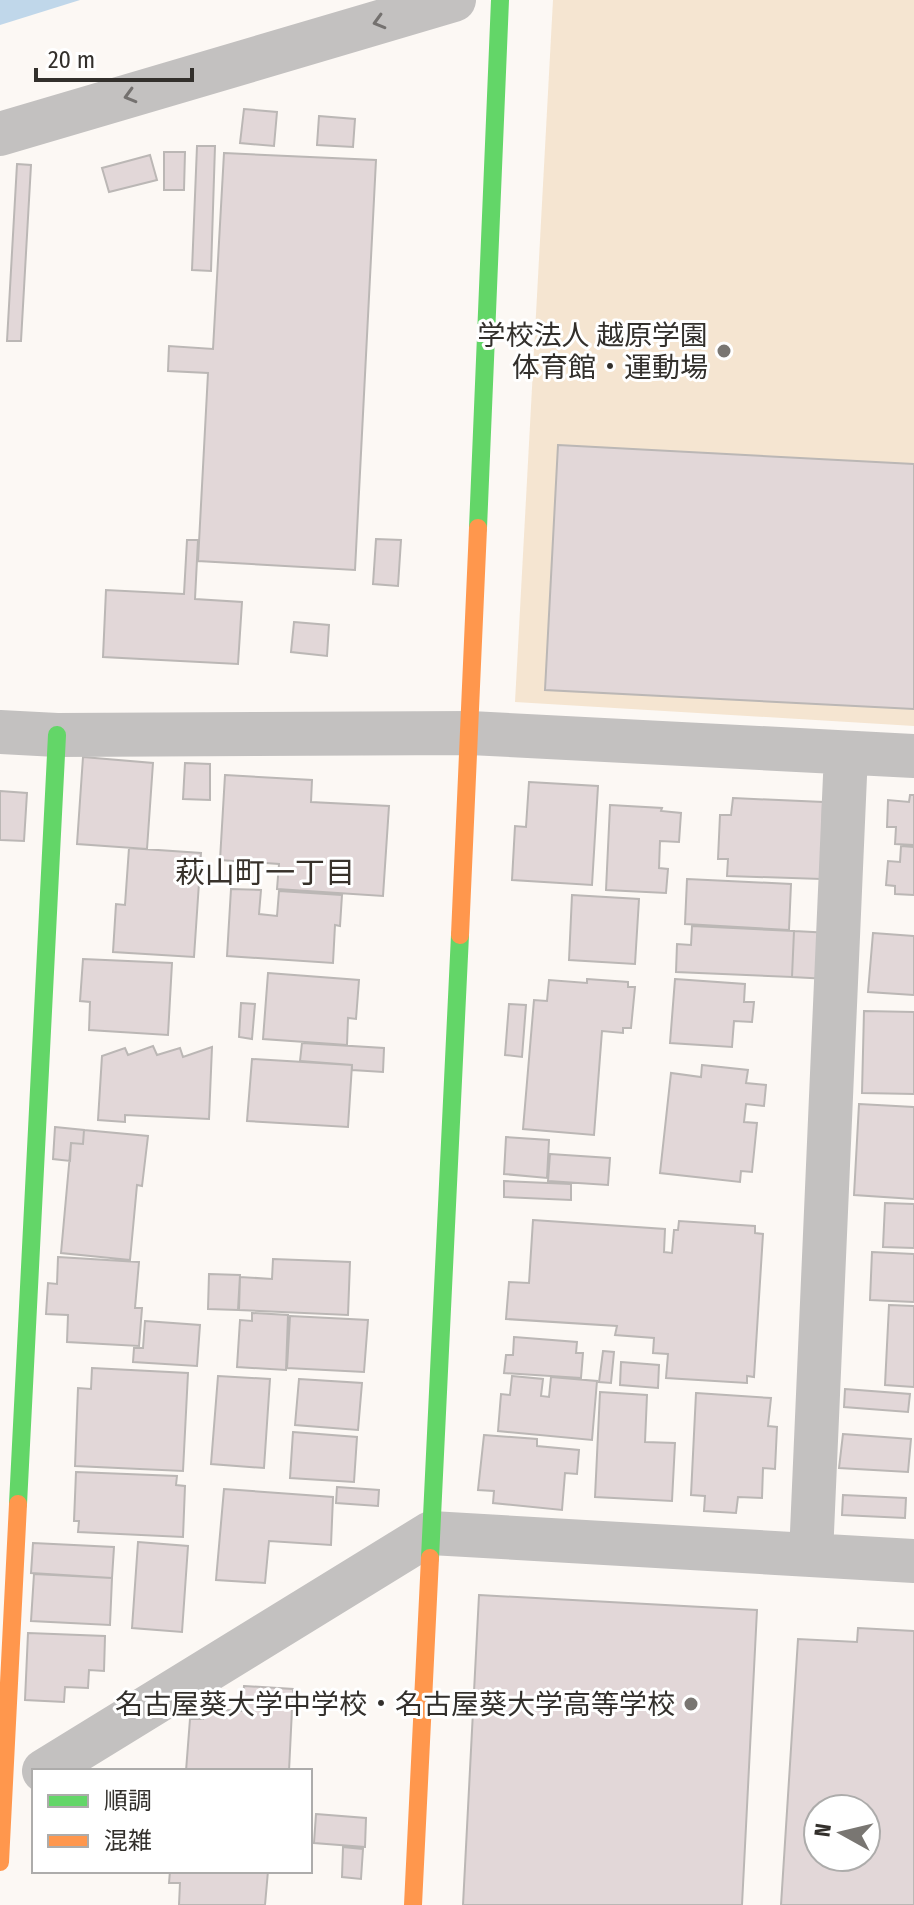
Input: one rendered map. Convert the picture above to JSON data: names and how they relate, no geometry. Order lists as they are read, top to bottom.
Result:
{
  "districts": ["萩山町一丁目"],
  "places": ["学校法人 越原学園 体育館・運動場", "名古屋葵大学中学校・名古屋葵大学高等学校"],
  "legend": ["順調", "混雑"],
  "scale_bar": "20 m",
  "north": "left"
}
